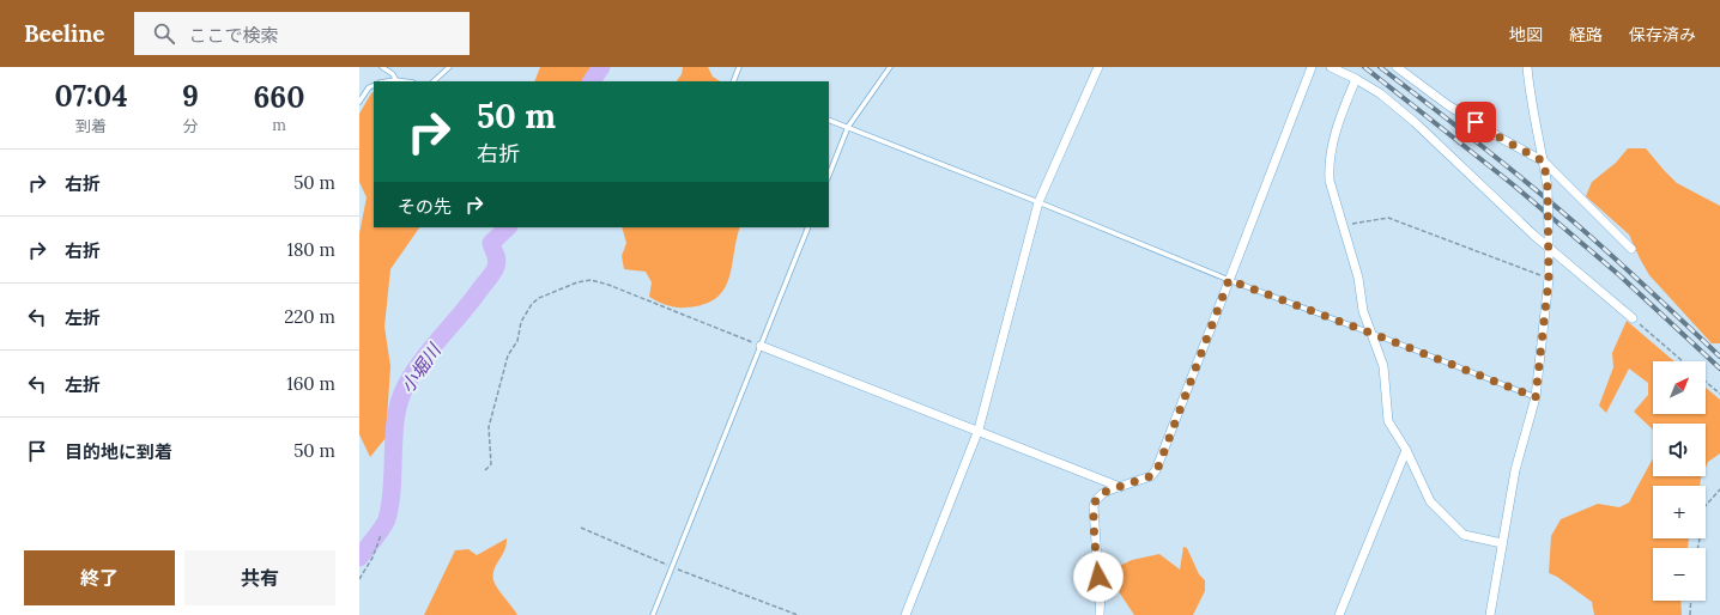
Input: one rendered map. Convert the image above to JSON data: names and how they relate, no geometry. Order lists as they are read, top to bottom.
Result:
{
  "water": ["小堀川"],
  "north": "top right",
  "page": {
    "header": "Beeline",
    "search": "ここで検索",
    "nav": ["地図", "経路", "保存済み"],
    "eta": [
      "07:04",
      "到着",
      "9",
      "分",
      "660",
      "m"
    ],
    "turn": ["50 m", "右折"],
    "list": [
      {
        "name": "右折",
        "value": "50 m"
      },
      {
        "name": "右折",
        "value": "180 m"
      },
      {
        "name": "左折",
        "value": "220 m"
      },
      {
        "name": "左折",
        "value": "160 m"
      },
      {
        "name": "目的地に到着",
        "value": "50 m"
      }
    ],
    "then": "その先",
    "map_buttons": ["+", "−"],
    "buttons": ["終了", "共有"]
  }
}
